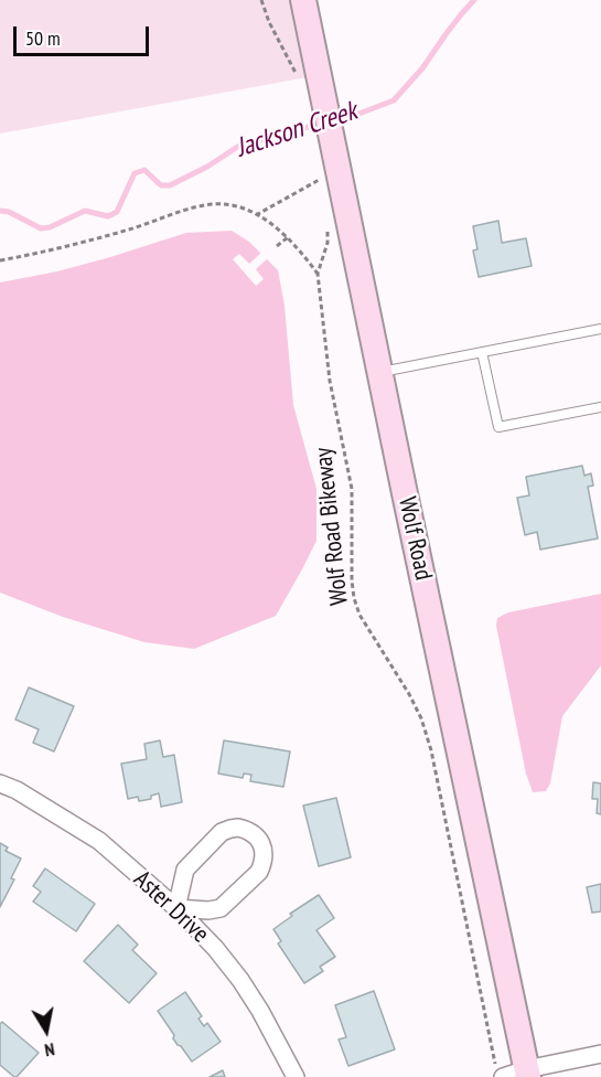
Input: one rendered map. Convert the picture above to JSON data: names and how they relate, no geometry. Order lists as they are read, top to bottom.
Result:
{
  "streets": {
    "main road": ["Wolf Road"],
    "street": ["Aster Drive"],
    "path": ["Wolf Road Bikeway"]
  },
  "water": ["Jackson Creek"],
  "scale_bar": "50 m",
  "north": "bottom"
}
